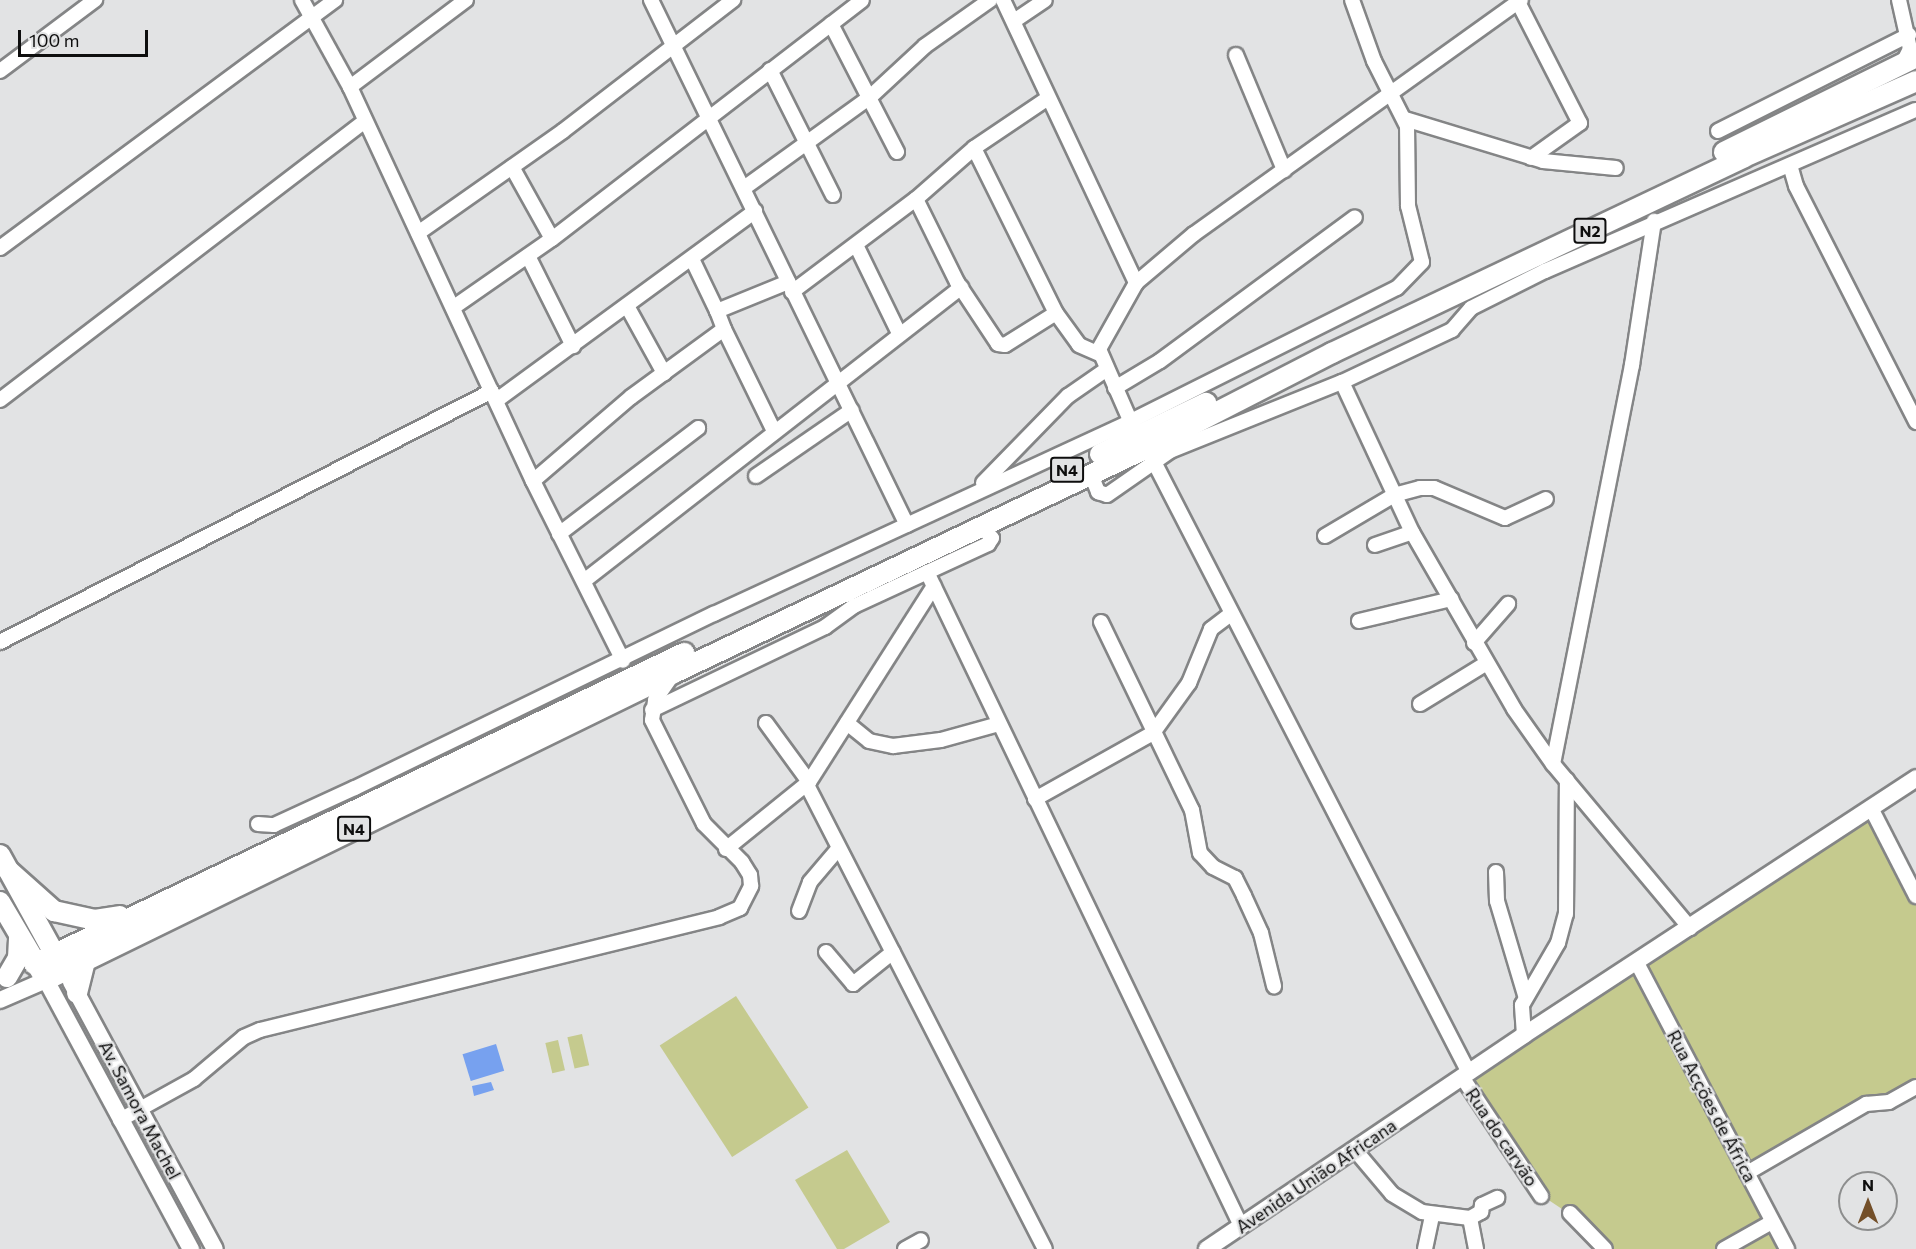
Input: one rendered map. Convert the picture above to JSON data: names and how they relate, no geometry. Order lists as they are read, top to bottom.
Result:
{
  "streets": {
    "highway": ["N2", "N4"],
    "main road": ["Av. Samora Machel", "Avenida União Africana"],
    "street": ["Rua Acções de África", "Rua do carvão"]
  },
  "crossings": [
    ["N2", "N4"],
    ["N4", "Av. Samora Machel"],
    ["N4", "Rua do carvão"],
    ["Rua Acções de África", "Avenida União Africana"],
    ["Rua do carvão", "Avenida União Africana"]
  ],
  "scale_bar": "100 m",
  "north": "top"
}
